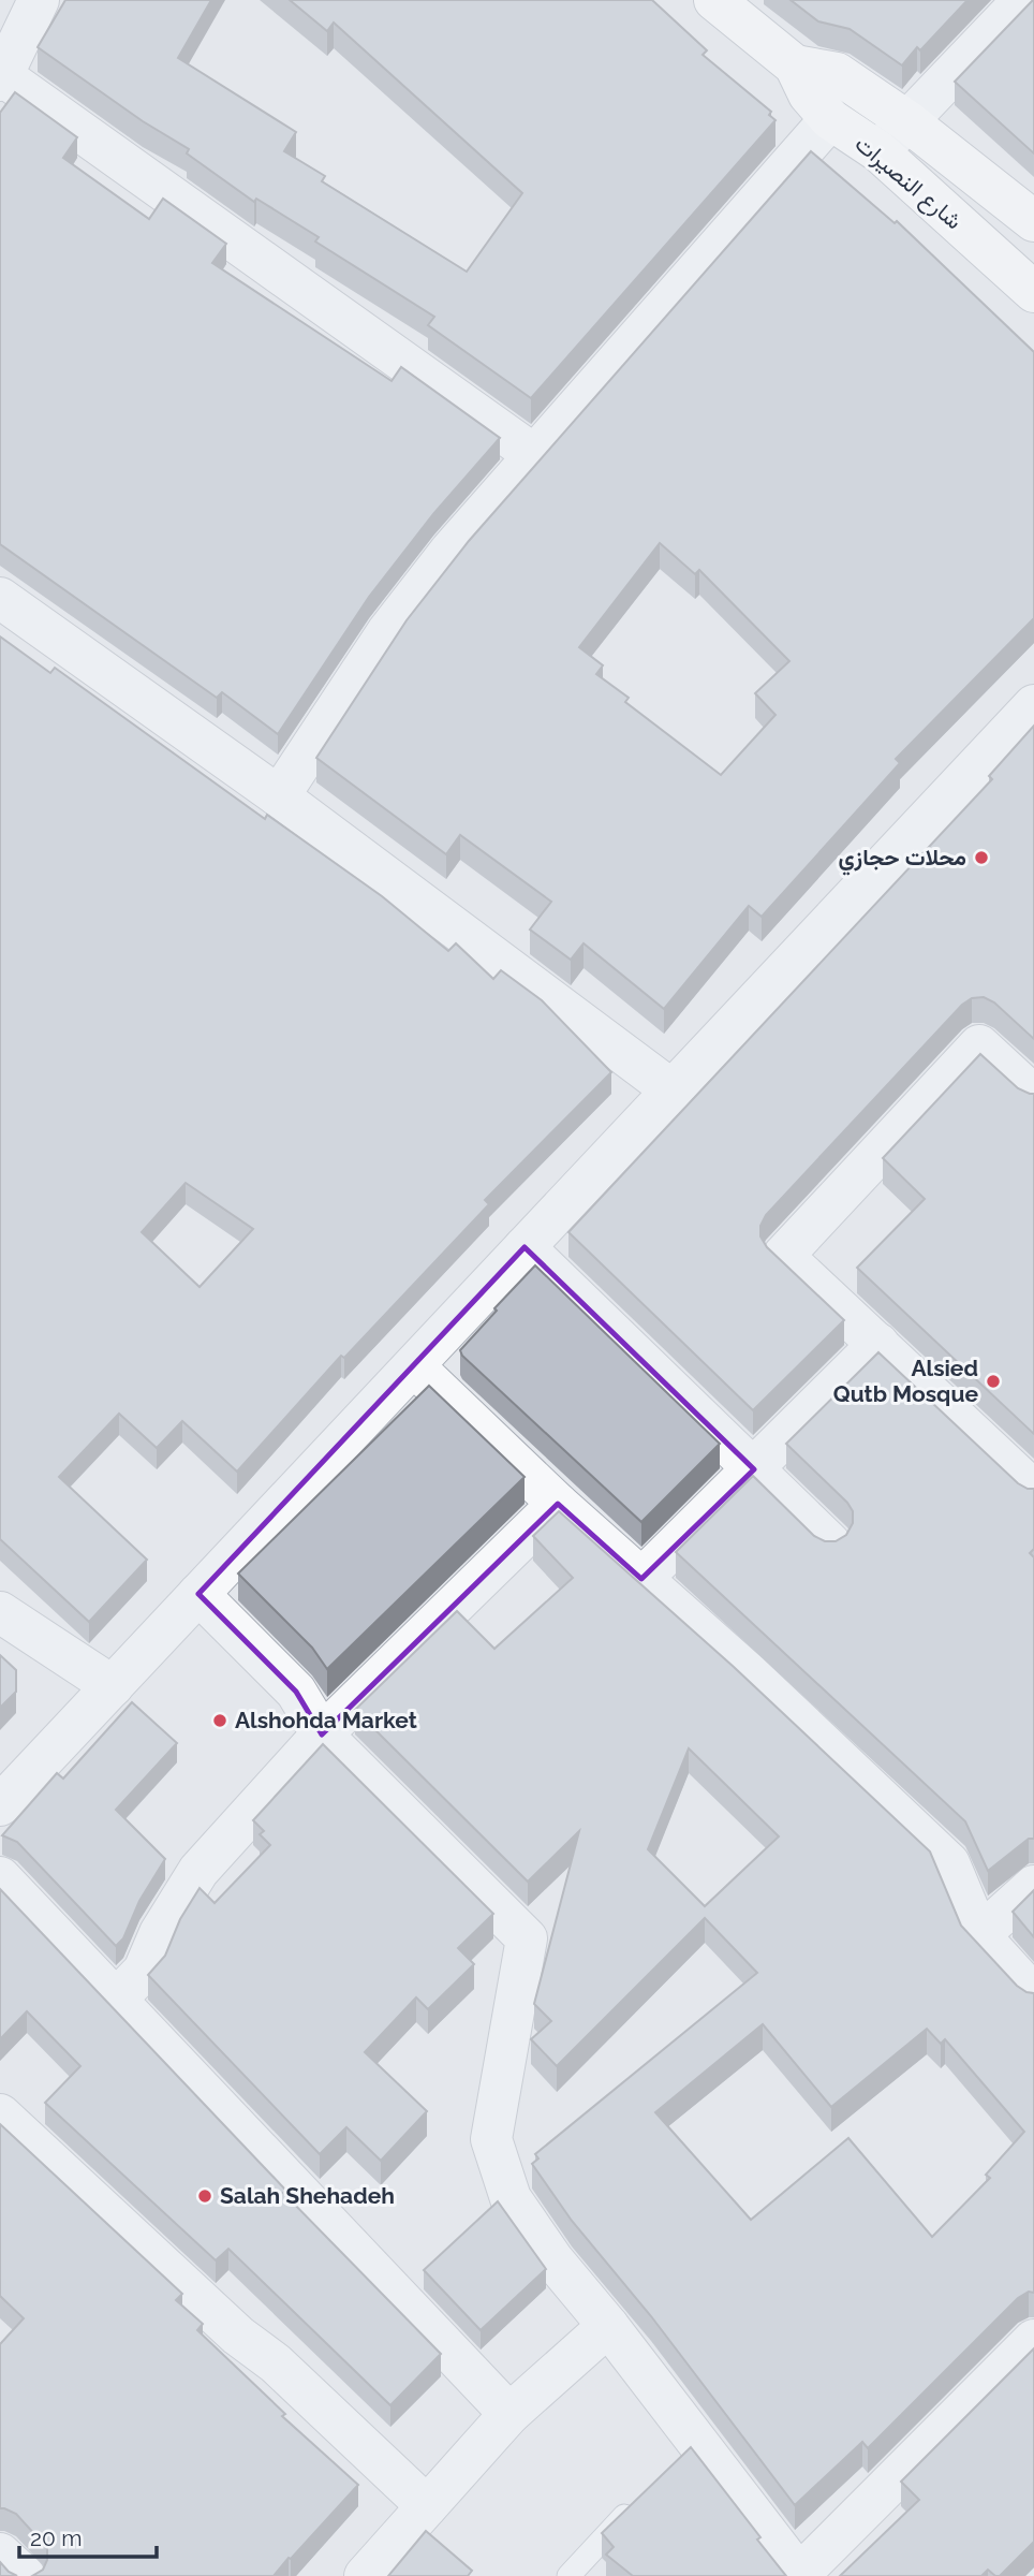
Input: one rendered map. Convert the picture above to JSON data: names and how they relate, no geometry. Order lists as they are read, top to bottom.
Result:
{
  "streets": {
    "main road": ["شارع النصيرات"]
  },
  "places": [
    "محلات حجازي",
    "Alsied Qutb Mosque",
    "Alshohda Market",
    "Salah Shehadeh"
  ],
  "scale_bar": "20 m"
}
